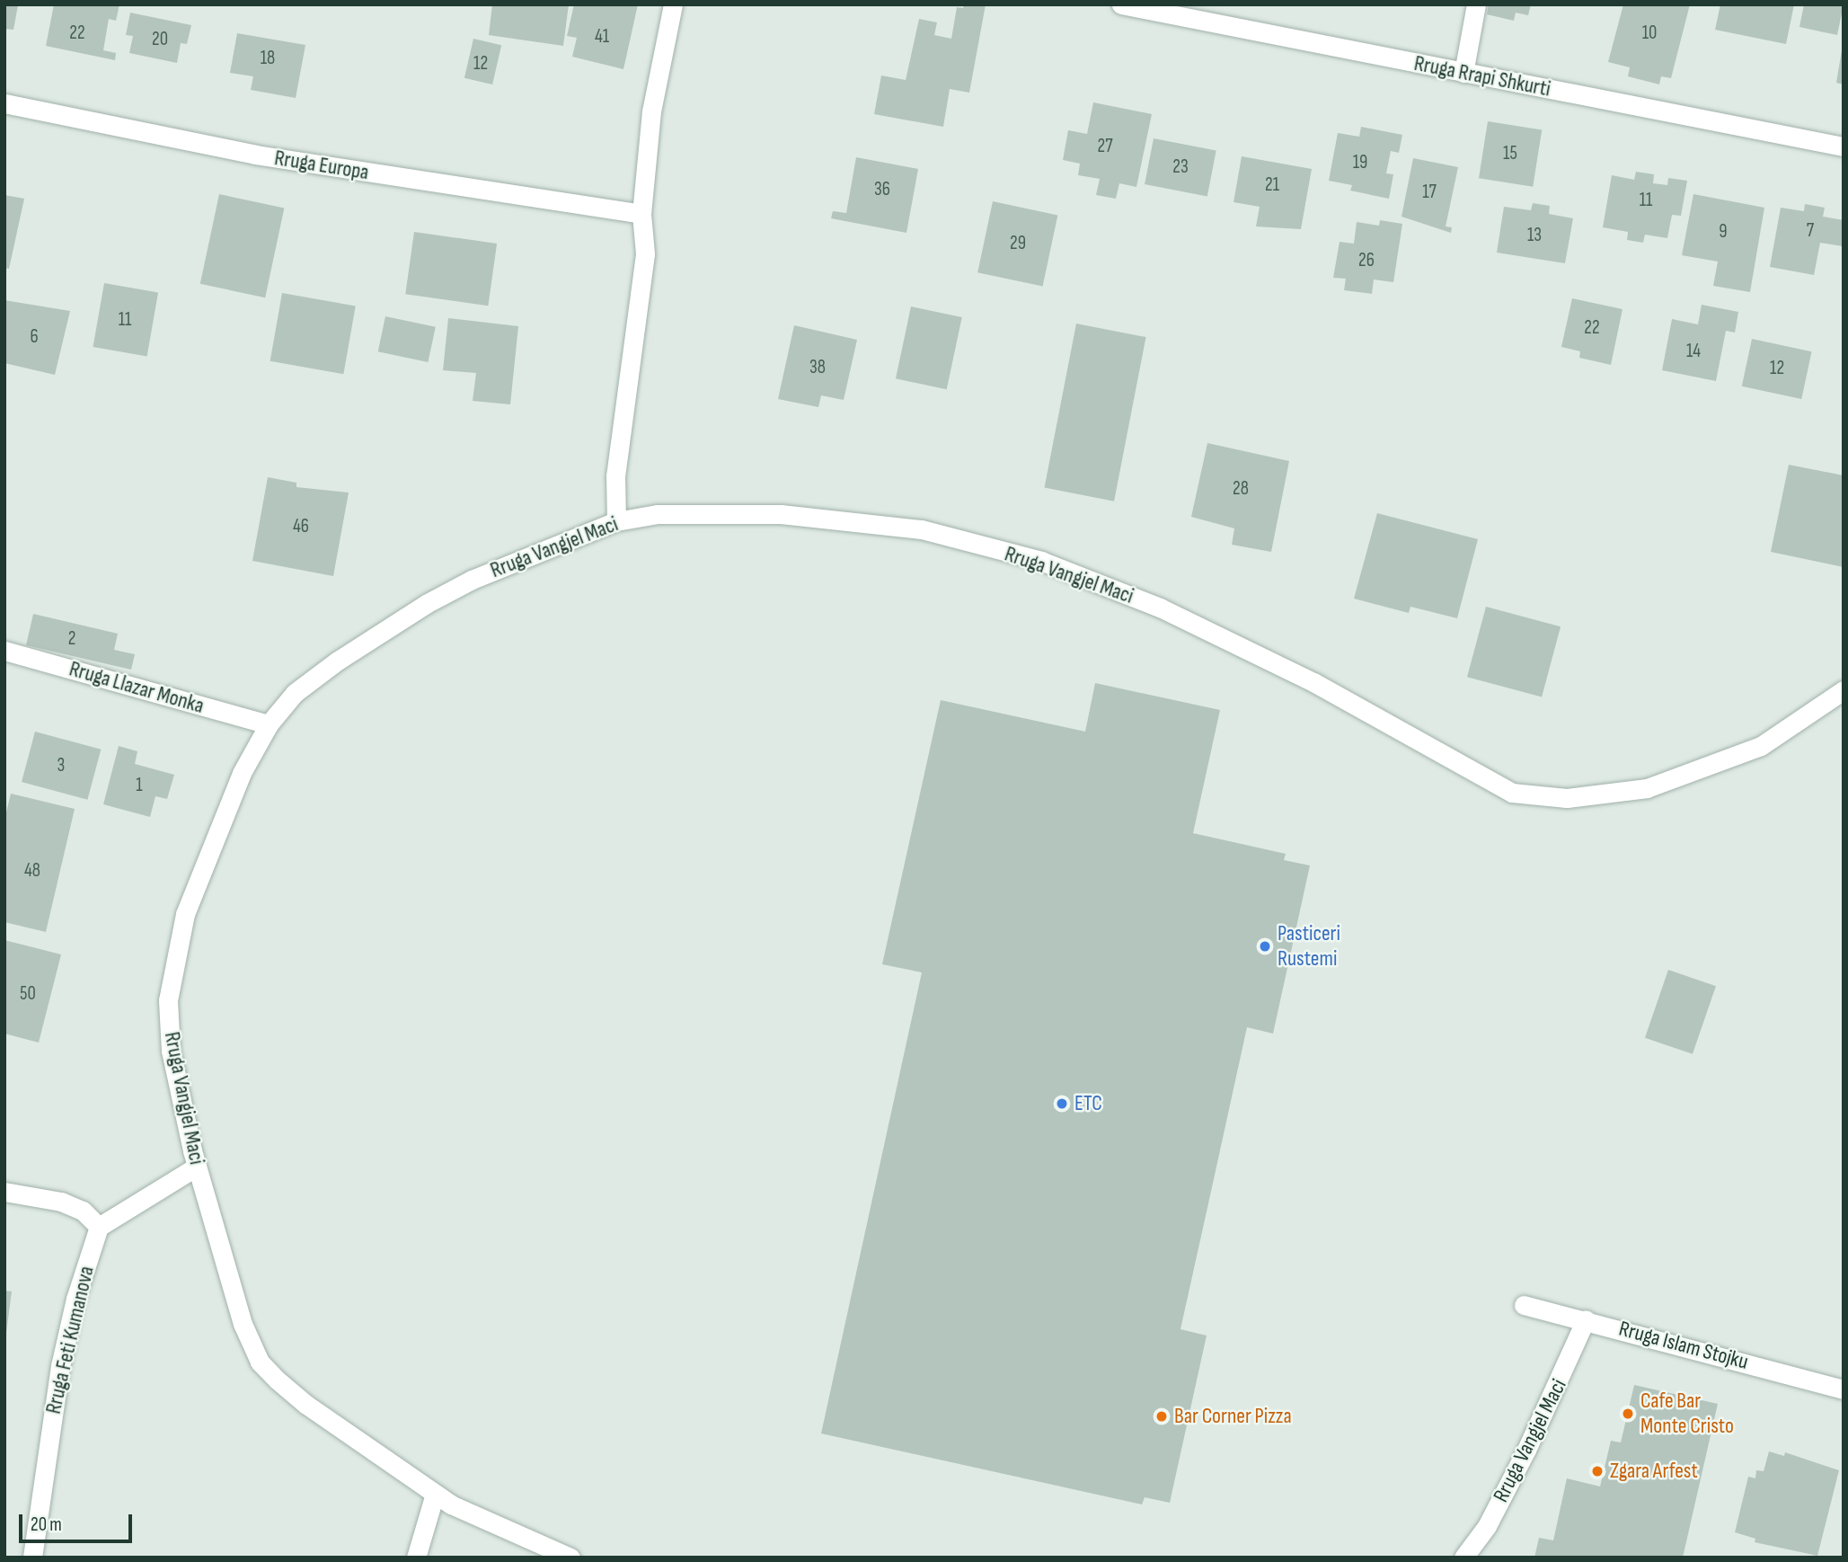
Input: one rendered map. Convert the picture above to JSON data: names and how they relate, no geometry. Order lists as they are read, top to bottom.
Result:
{
  "streets": {
    "street": [
      "Rruga Rrapi Shkurti",
      "Rruga Europa",
      "Rruga Vangjel Maci",
      "Rruga Llazar Monka",
      "Rruga Feti Kumanova",
      "Rruga Islam Stojku"
    ]
  },
  "crossings": [
    ["Rruga Vangjel Maci", "Rruga Llazar Monka"],
    ["Rruga Vangjel Maci", "Rruga Islam Stojku"]
  ],
  "places": [
    "Pasticeri Rustemi",
    "ETC",
    "Cafe Bar Monte Cristo",
    "Bar Corner Pizza",
    "Zgara Arfest"
  ],
  "house_numbers": [
    "22",
    "10",
    "41",
    "20",
    "18",
    "12",
    "27",
    "15",
    "19",
    "23",
    "21",
    "36",
    "17",
    "11",
    "7",
    "9",
    "13",
    "29",
    "26",
    "11",
    "22",
    "6",
    "14",
    "38",
    "12",
    "28",
    "46",
    "2",
    "3",
    "1",
    "48",
    "50"
  ],
  "scale_bar": "20 m"
}
